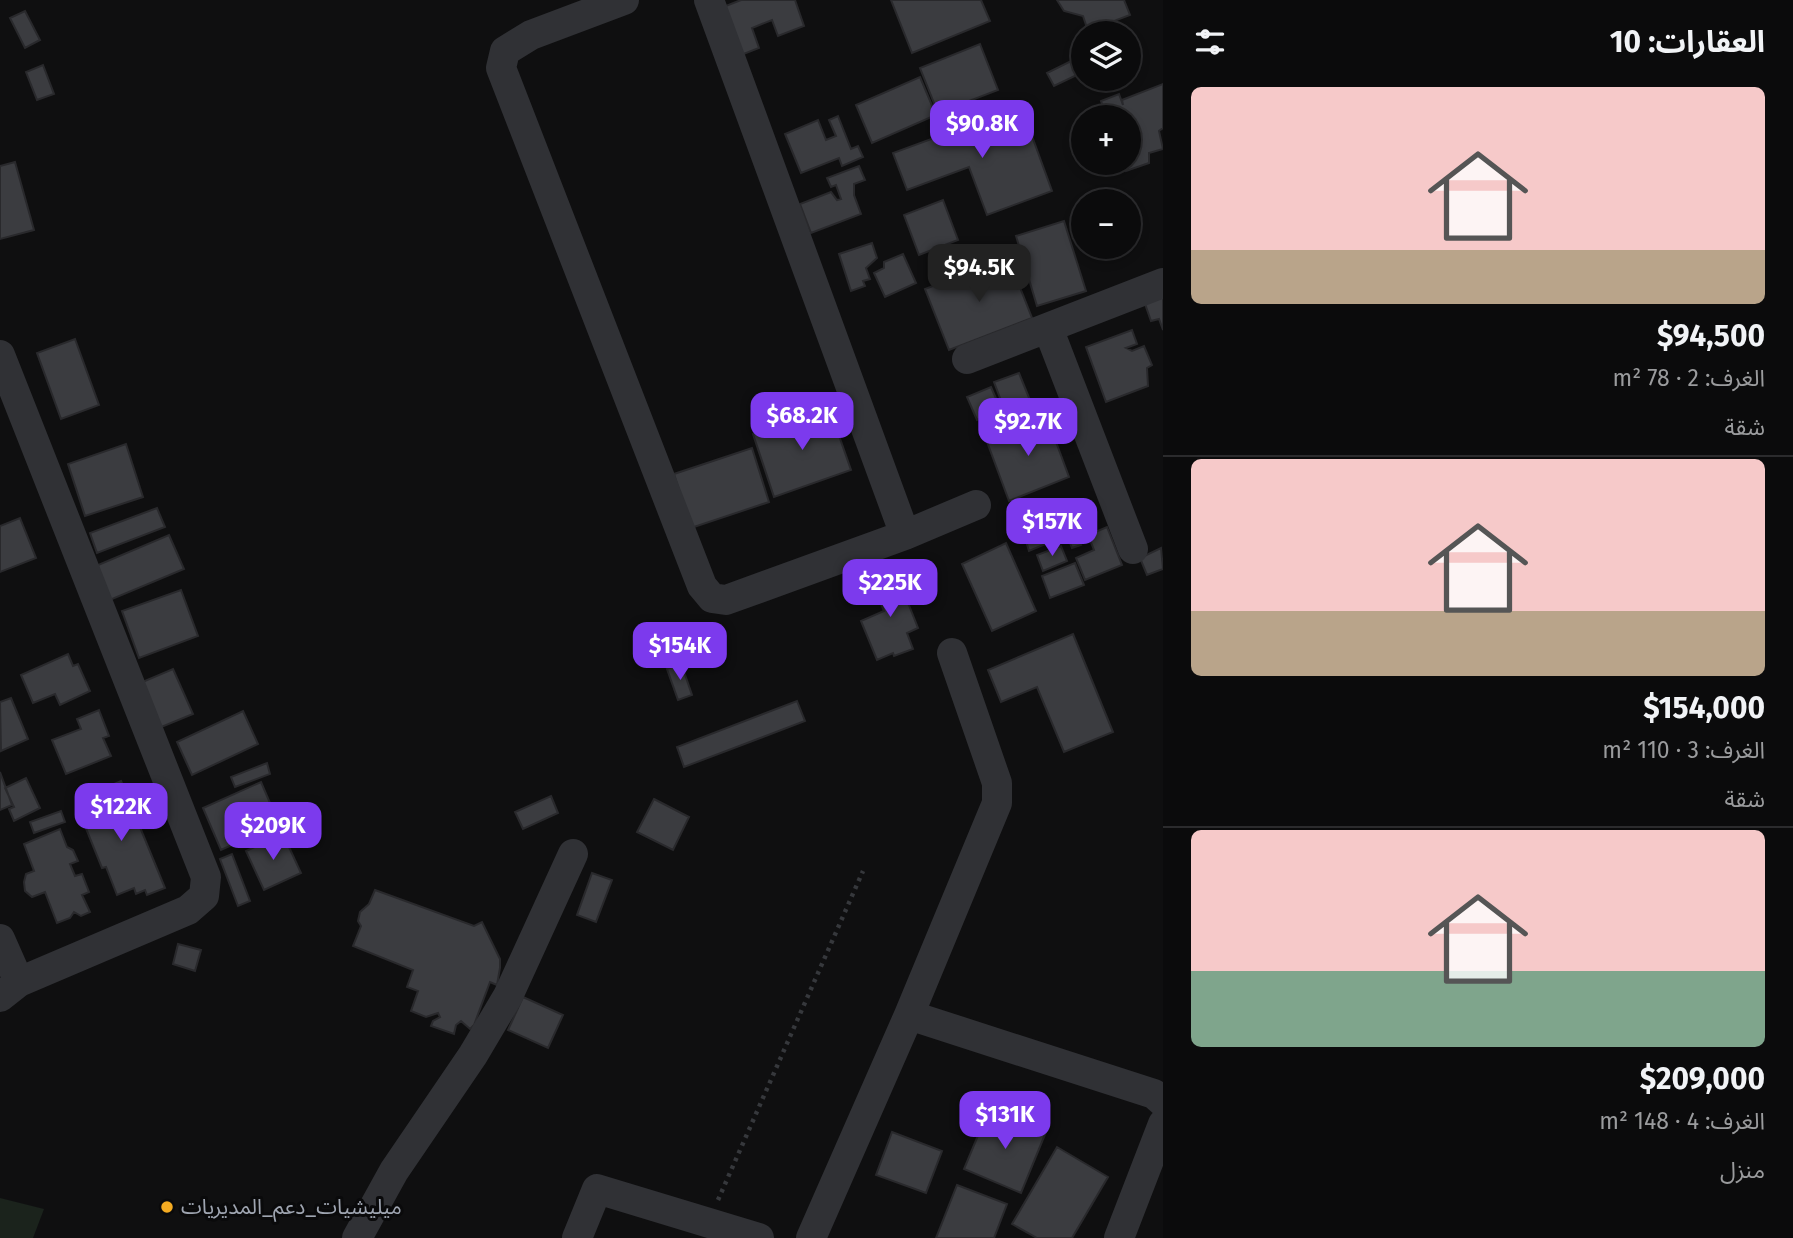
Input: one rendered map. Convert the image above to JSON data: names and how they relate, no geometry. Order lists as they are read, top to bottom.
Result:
{
  "places": ["ميليشيات_دعم_المديريات"],
  "page": {
    "heading": "العقارات: 10",
    "map_buttons": ["+", "−"],
    "list": [
      {
        "name": "$94,500",
        "note": "الغرف: 2 · 78 m² · شقة"
      },
      {
        "name": "$154,000",
        "note": "الغرف: 3 · 110 m² · شقة"
      },
      {
        "name": "$209,000",
        "note": "الغرف: 4 · 148 m² · منزل"
      }
    ],
    "price": [
      "$90.8K",
      "$94.5K",
      "$68.2K",
      "$92.7K",
      "$157K",
      "$225K",
      "$154K",
      "$122K",
      "$209K",
      "$131K"
    ]
  }
}
